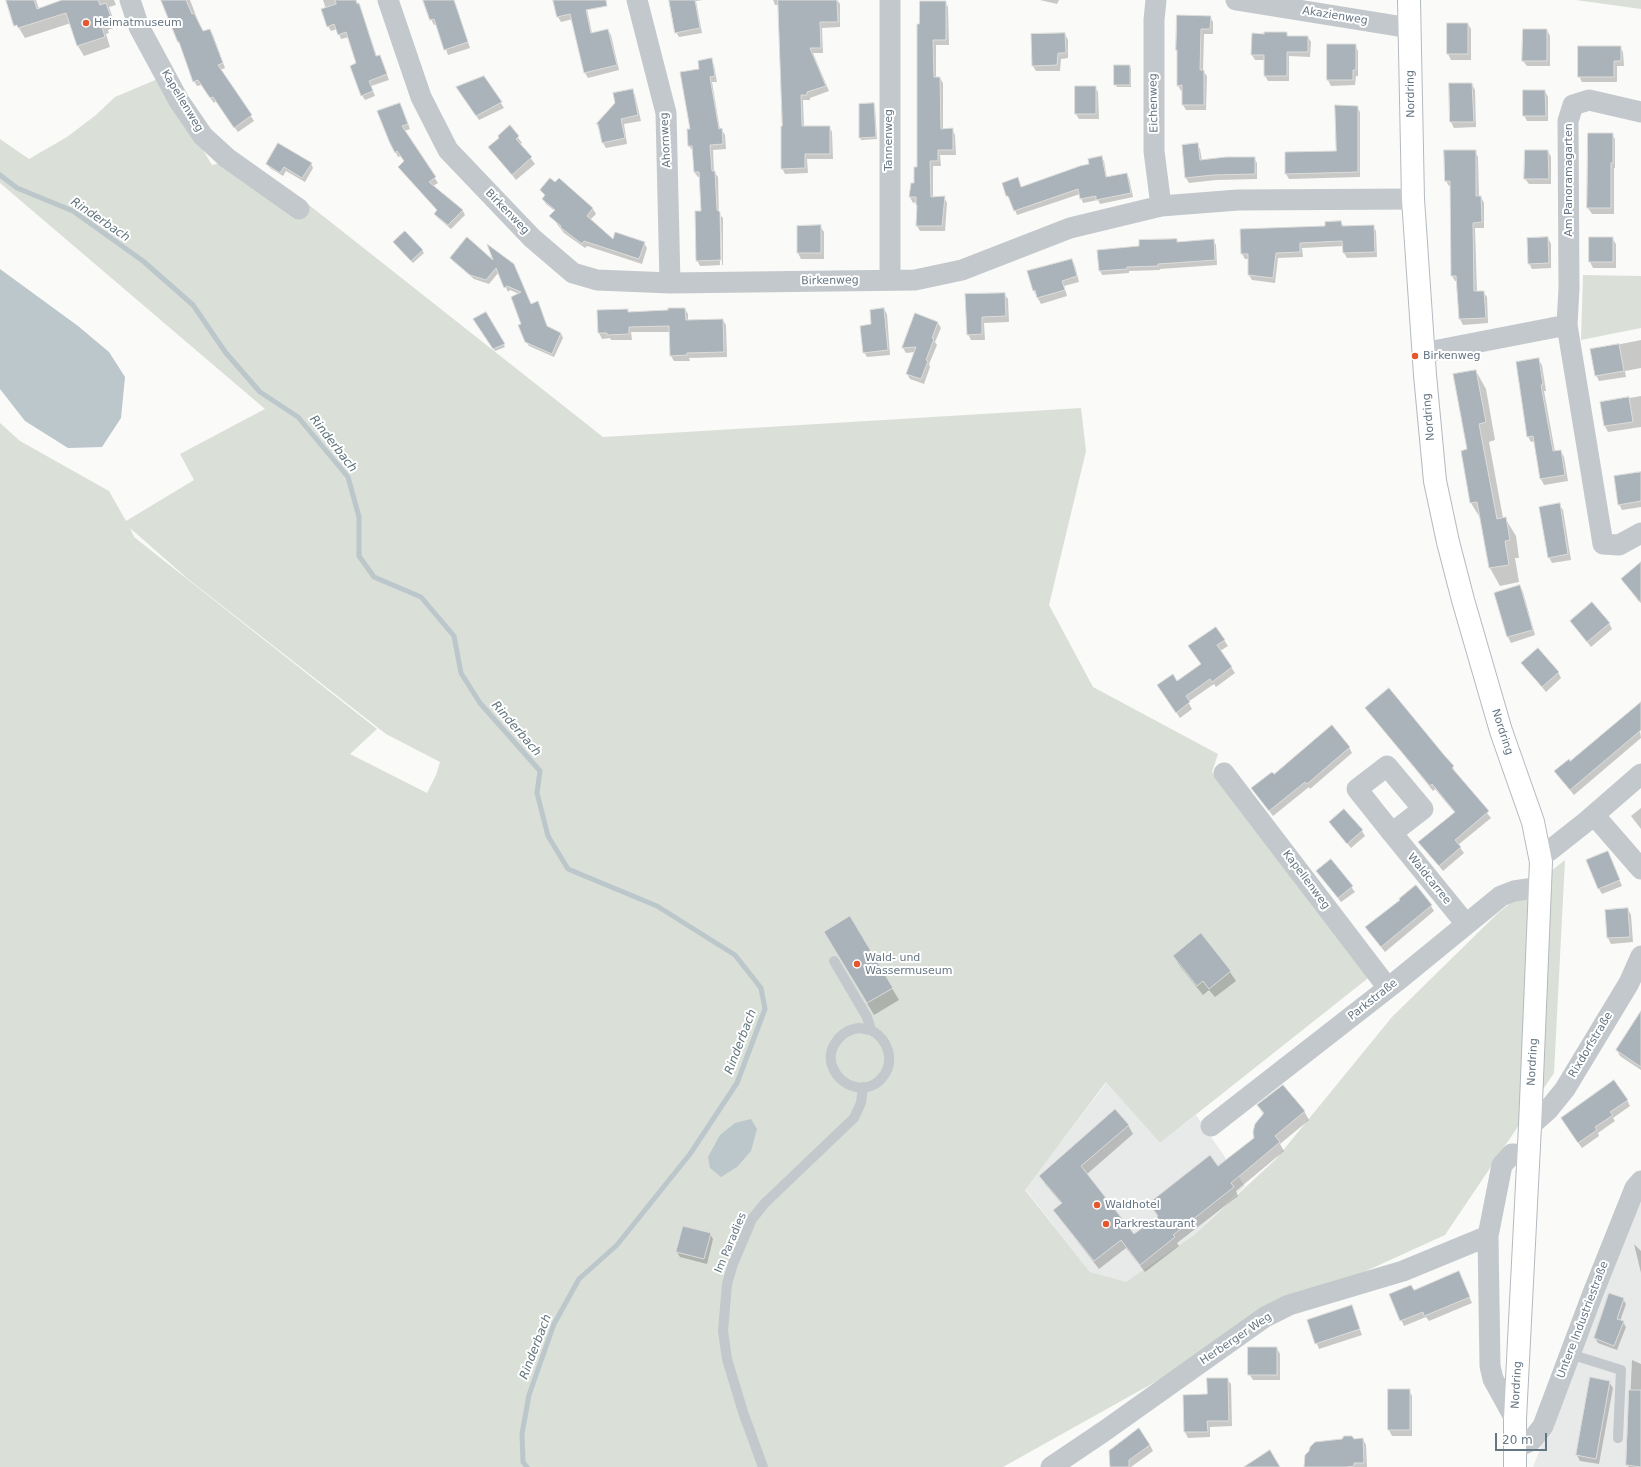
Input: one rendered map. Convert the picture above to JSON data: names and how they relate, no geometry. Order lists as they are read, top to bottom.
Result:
{
  "streets": {
    "street": [
      "Akazienweg",
      "Nordring",
      "Kapellenweg",
      "Eichenweg",
      "Ahornweg",
      "Tannenweg",
      "Am Panoramagarten",
      "Birkenweg",
      "Waldcarree",
      "Parkstraße",
      "Rixdorfstraße",
      "Untere Industriestraße",
      "Herberger Weg"
    ],
    "lane": ["Im Paradies"]
  },
  "crossings": [
    ["Akazienweg", "Nordring"],
    ["Nordring", "Birkenweg"],
    ["Nordring", "Parkstraße"],
    ["Nordring", "Rixdorfstraße"],
    ["Nordring", "Untere Industriestraße"],
    ["Kapellenweg", "Parkstraße"],
    ["Eichenweg", "Birkenweg"],
    ["Ahornweg", "Birkenweg"],
    ["Tannenweg", "Birkenweg"],
    ["Waldcarree", "Parkstraße"]
  ],
  "water": ["Rinderbach"],
  "places": [
    "Heimatmuseum",
    "Birkenweg",
    "Wald- und Wassermuseum",
    "Waldhotel",
    "Parkrestaurant"
  ],
  "scale_bar": "20 m"
}
